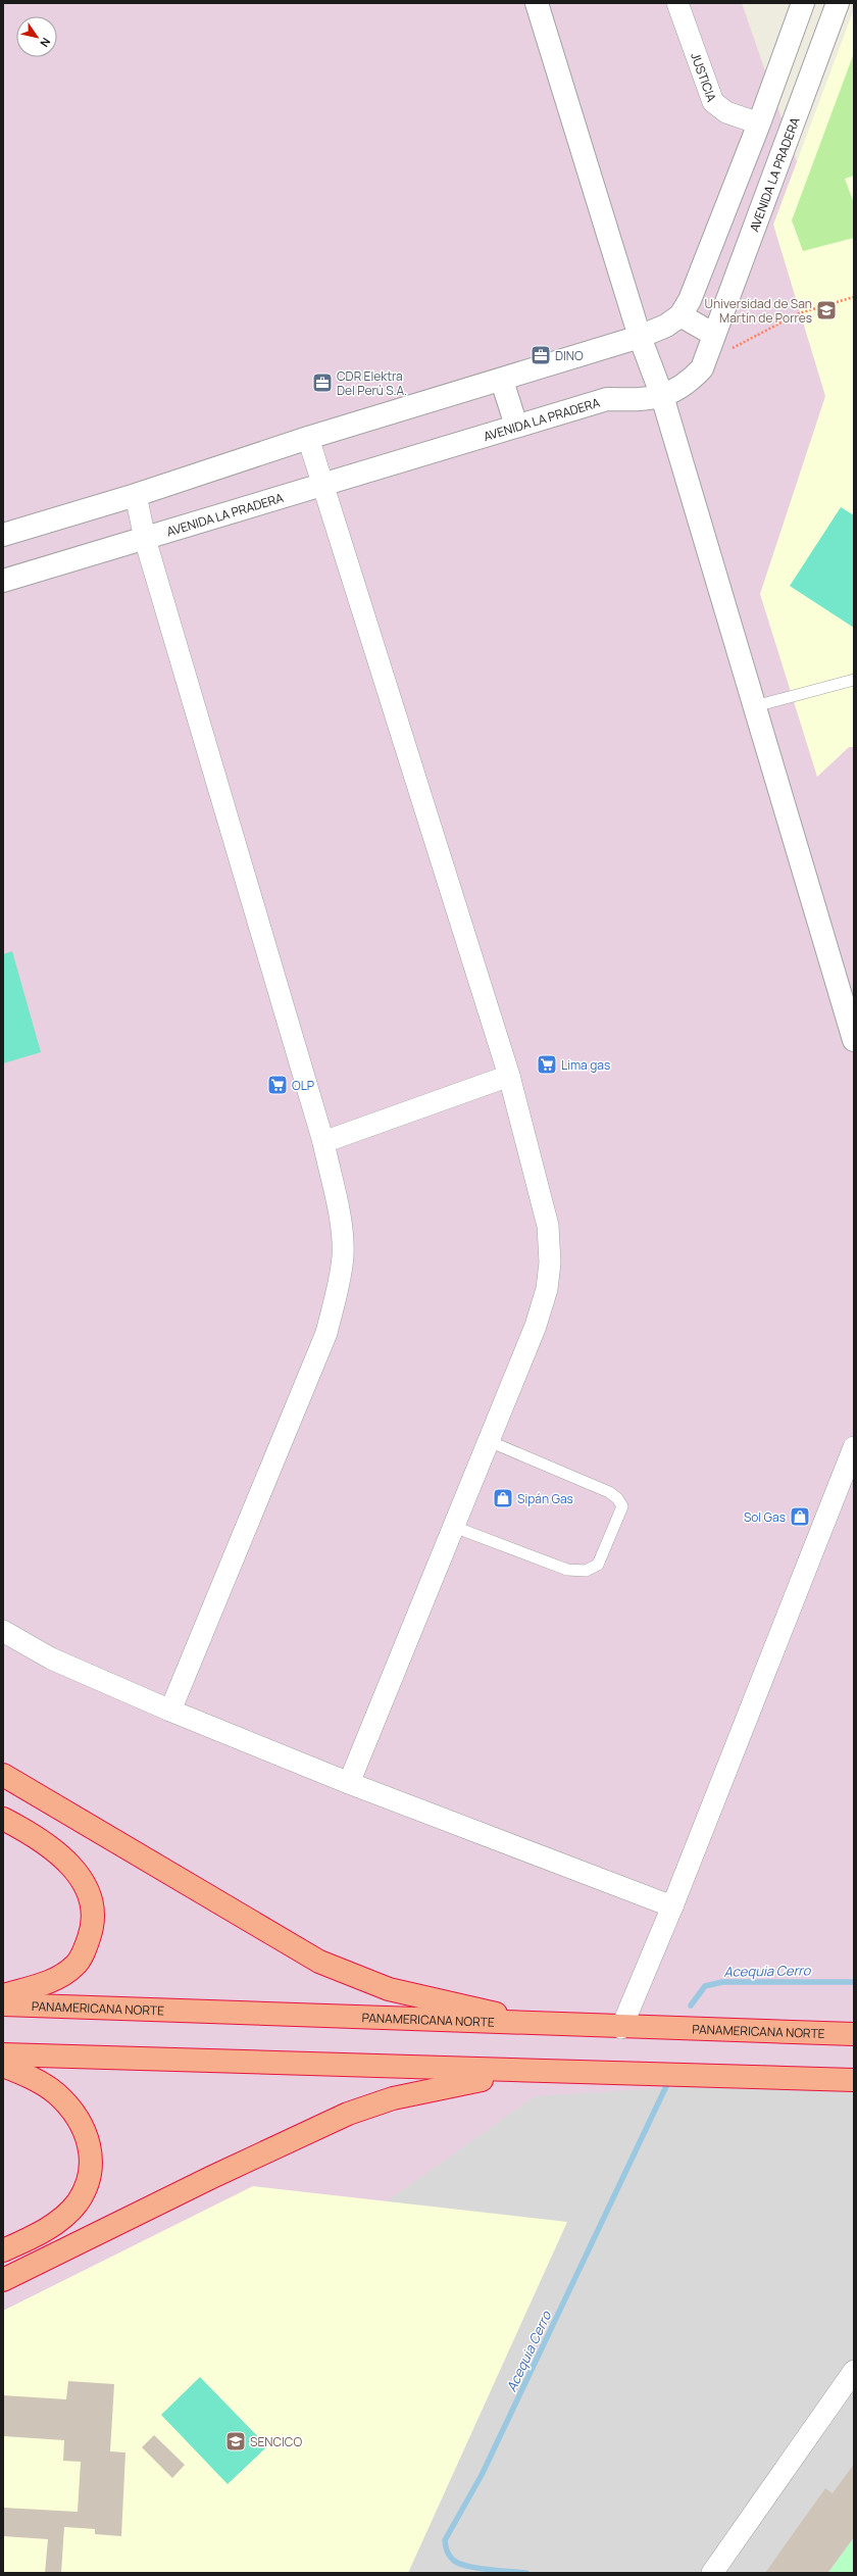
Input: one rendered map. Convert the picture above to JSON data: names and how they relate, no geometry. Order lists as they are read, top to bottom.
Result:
{
  "streets": {
    "highway": ["PANAMERICANA NORTE"],
    "street": ["JUSTICIA", "AVENIDA LA PRADERA"]
  },
  "water": ["Acequia Cerro"],
  "places": {
    "school or university": ["Universidad de San Martín de Porres", "SENCICO"],
    "office": ["DINO", "CDR Elektra Del Perú S.A."],
    "supermarket": ["Lima gas", "OLP"],
    "shop": ["Sipán Gas", "Sol Gas"]
  },
  "north": "bottom right"
}
